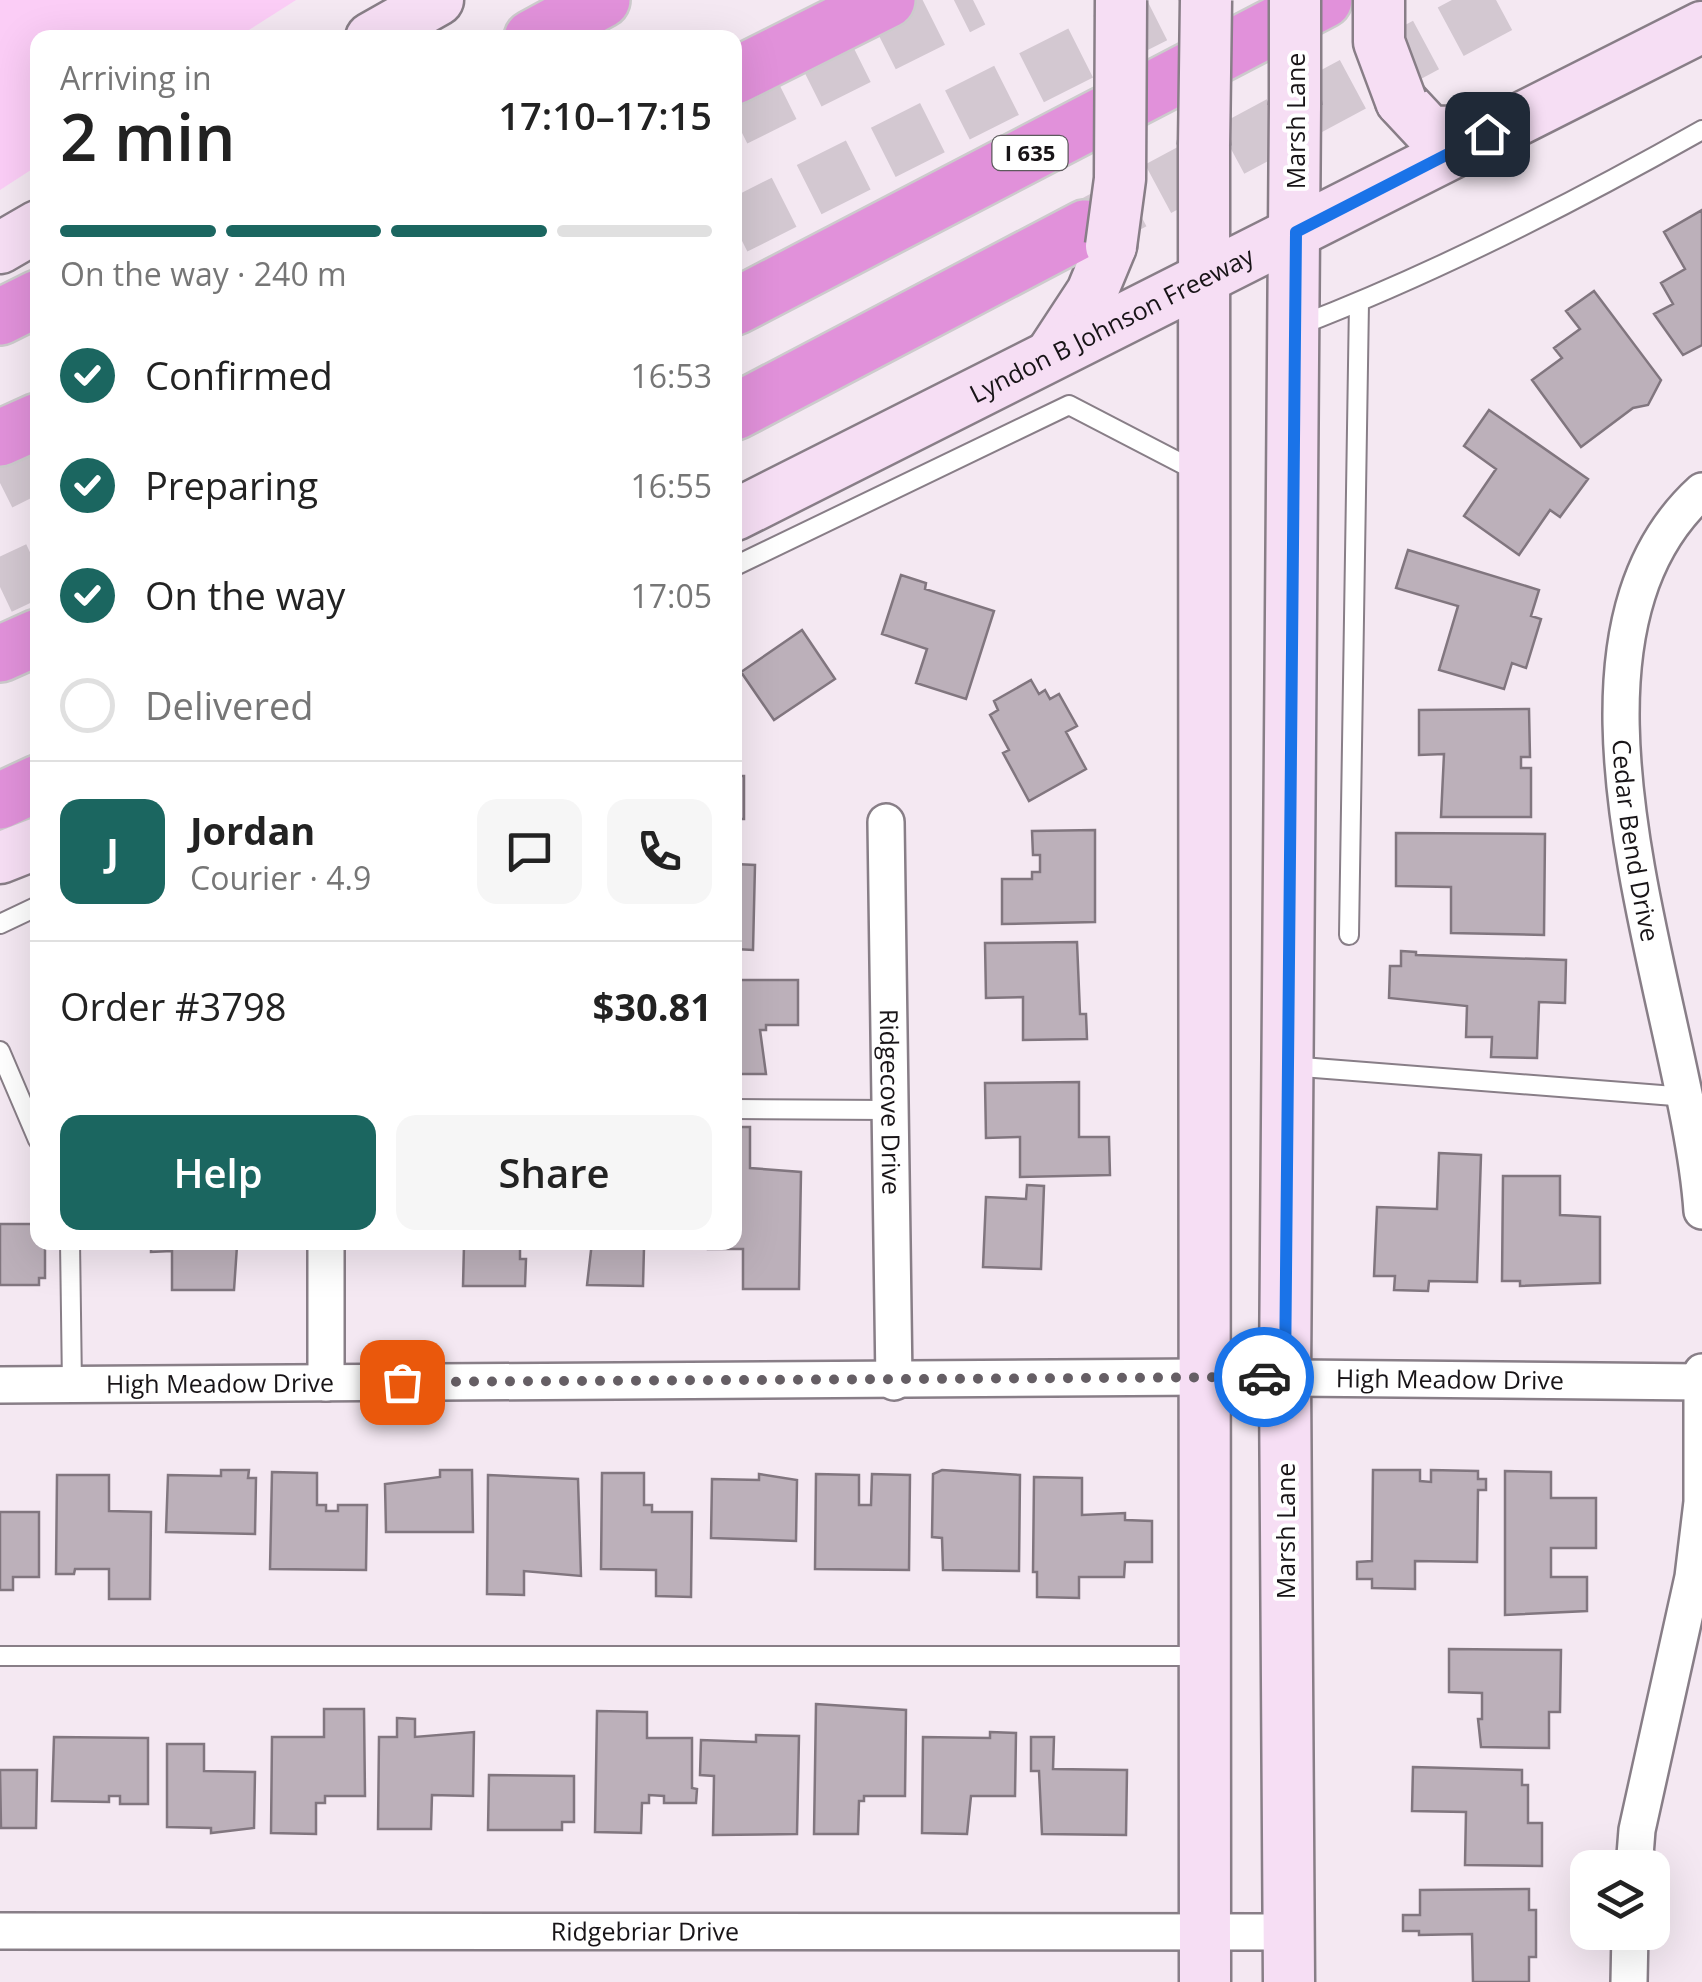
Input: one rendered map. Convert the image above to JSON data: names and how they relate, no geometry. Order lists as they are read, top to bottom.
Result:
{
  "streets": {
    "highway": ["I 635"],
    "main road": ["Marsh Lane", "Lyndon B Johnson Freeway"],
    "street": [
      "Cedar Bend Drive",
      "Ridgecove Drive",
      "High Meadow Drive",
      "Ridgebriar Drive"
    ]
  },
  "crossings": [
    ["Marsh Lane", "Lyndon B Johnson Freeway"],
    ["Marsh Lane", "High Meadow Drive"],
    ["Marsh Lane", "Ridgebriar Drive"],
    ["Ridgecove Drive", "High Meadow Drive"]
  ],
  "page": {
    "heading": ["2 min", "Arriving in", "17:10–17:15"],
    "panel": [
      "Jordan",
      "Courier · 4.9",
      "Order #3798",
      "$30.81"
    ],
    "bar": "On the way · 240 m",
    "list": [
      ["Confirmed", "16:53"],
      ["Preparing", "16:55"],
      ["On the way", "17:05"],
      "Delivered"
    ],
    "round": "J",
    "buttons": ["Help", "Share"]
  }
}
